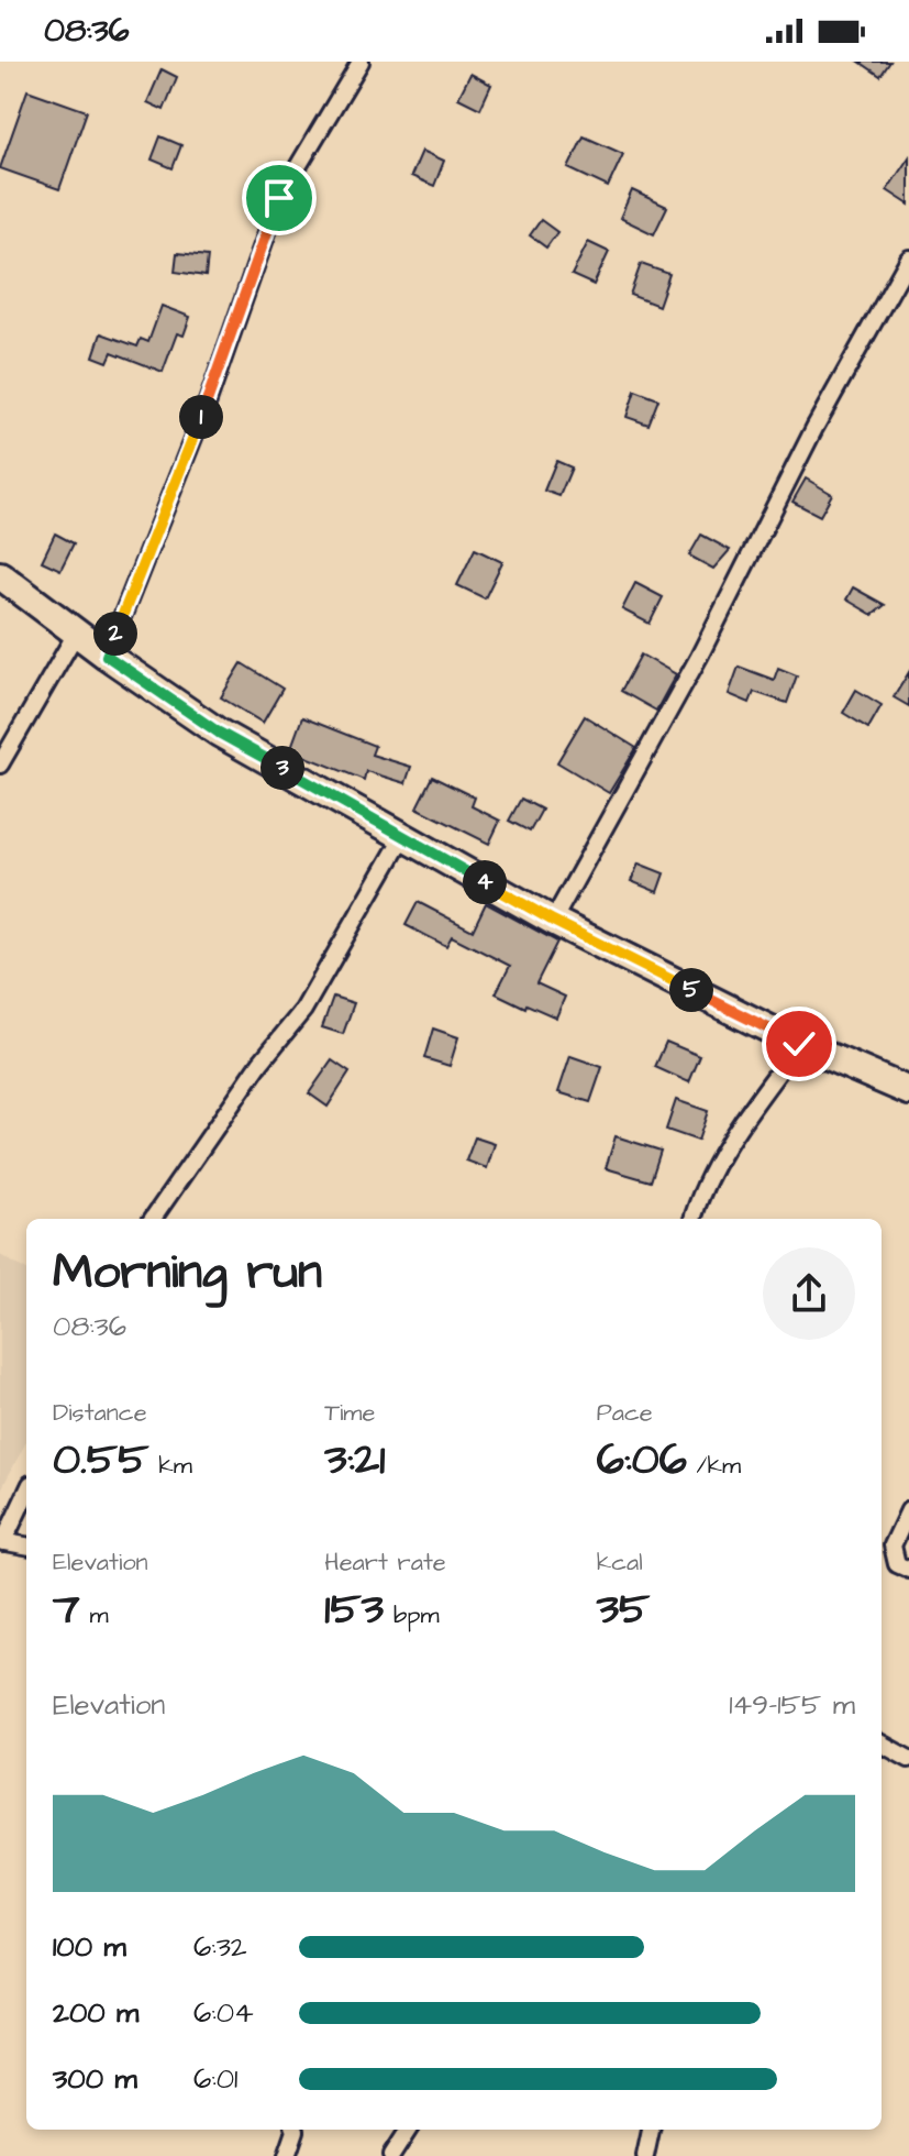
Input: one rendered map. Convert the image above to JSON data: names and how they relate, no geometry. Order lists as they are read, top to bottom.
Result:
{
  "page": {
    "status": "08:36",
    "pins": [
      "1",
      "2",
      "3",
      "4",
      "5"
    ],
    "heading": ["Morning run", "08:36"],
    "stats": [
      ["Distance", "0.55 km"],
      ["Time", "3:21"],
      ["Pace", "6:06 /km"],
      ["Elevation", "7 m"],
      ["Heart rate", "153 bpm"],
      ["kcal", "35"]
    ],
    "chart": ["Elevation", "149–155 m"],
    "list": [
      {
        "name": "100 m",
        "note": "6:32"
      },
      {
        "name": "200 m",
        "note": "6:04"
      },
      {
        "name": "300 m",
        "note": "6:01"
      }
    ]
  }
}
